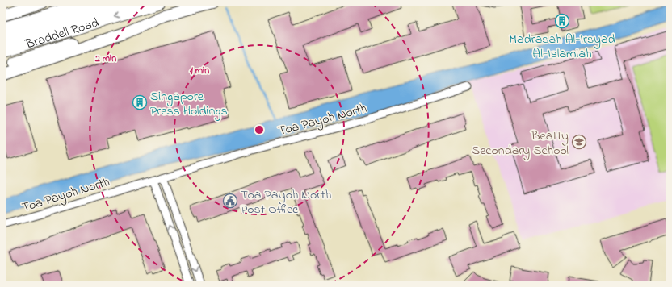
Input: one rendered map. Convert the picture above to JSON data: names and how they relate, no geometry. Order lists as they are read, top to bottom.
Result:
{
  "streets": {
    "highway": ["Braddell Road"],
    "street": ["Toa Payoh North"]
  },
  "places": {
    "building": ["Madrasah Al-Irsyad Al-Islamiah", "Singapore Press Holdings"],
    "school or university": ["Beatty Secondary School"],
    "public building": ["Toa Payoh North Post Office"]
  },
  "rings": ["2 min", "1 min"]
}
